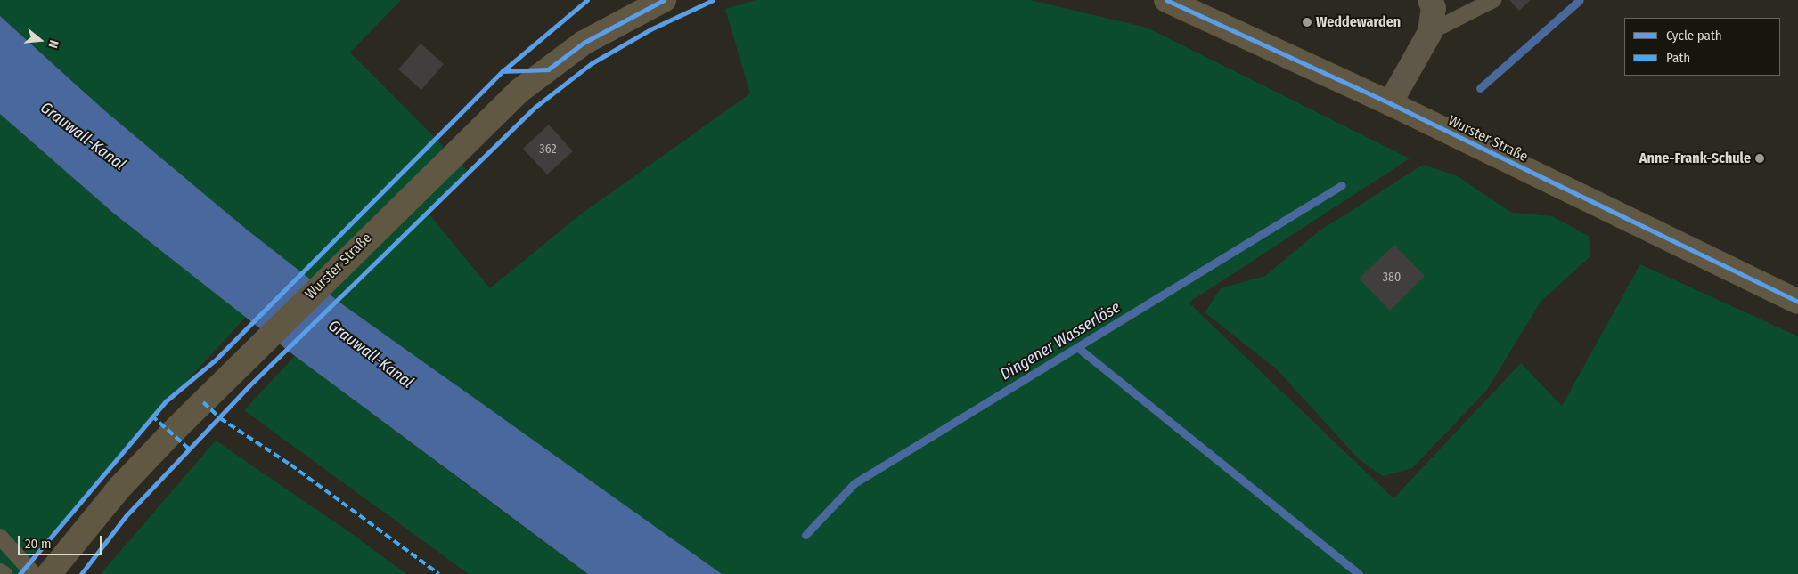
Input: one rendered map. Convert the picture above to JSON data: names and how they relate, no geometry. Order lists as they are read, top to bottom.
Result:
{
  "streets": {
    "main road": ["Wurster Straße"]
  },
  "water": ["Grauwall-Kanal", "Dingener Wasserlöse"],
  "places": ["Weddewarden", "Anne-Frank-Schule"],
  "house_numbers": ["362", "380"],
  "legend": ["Cycle path", "Path"],
  "scale_bar": "20 m",
  "north": "right"
}
